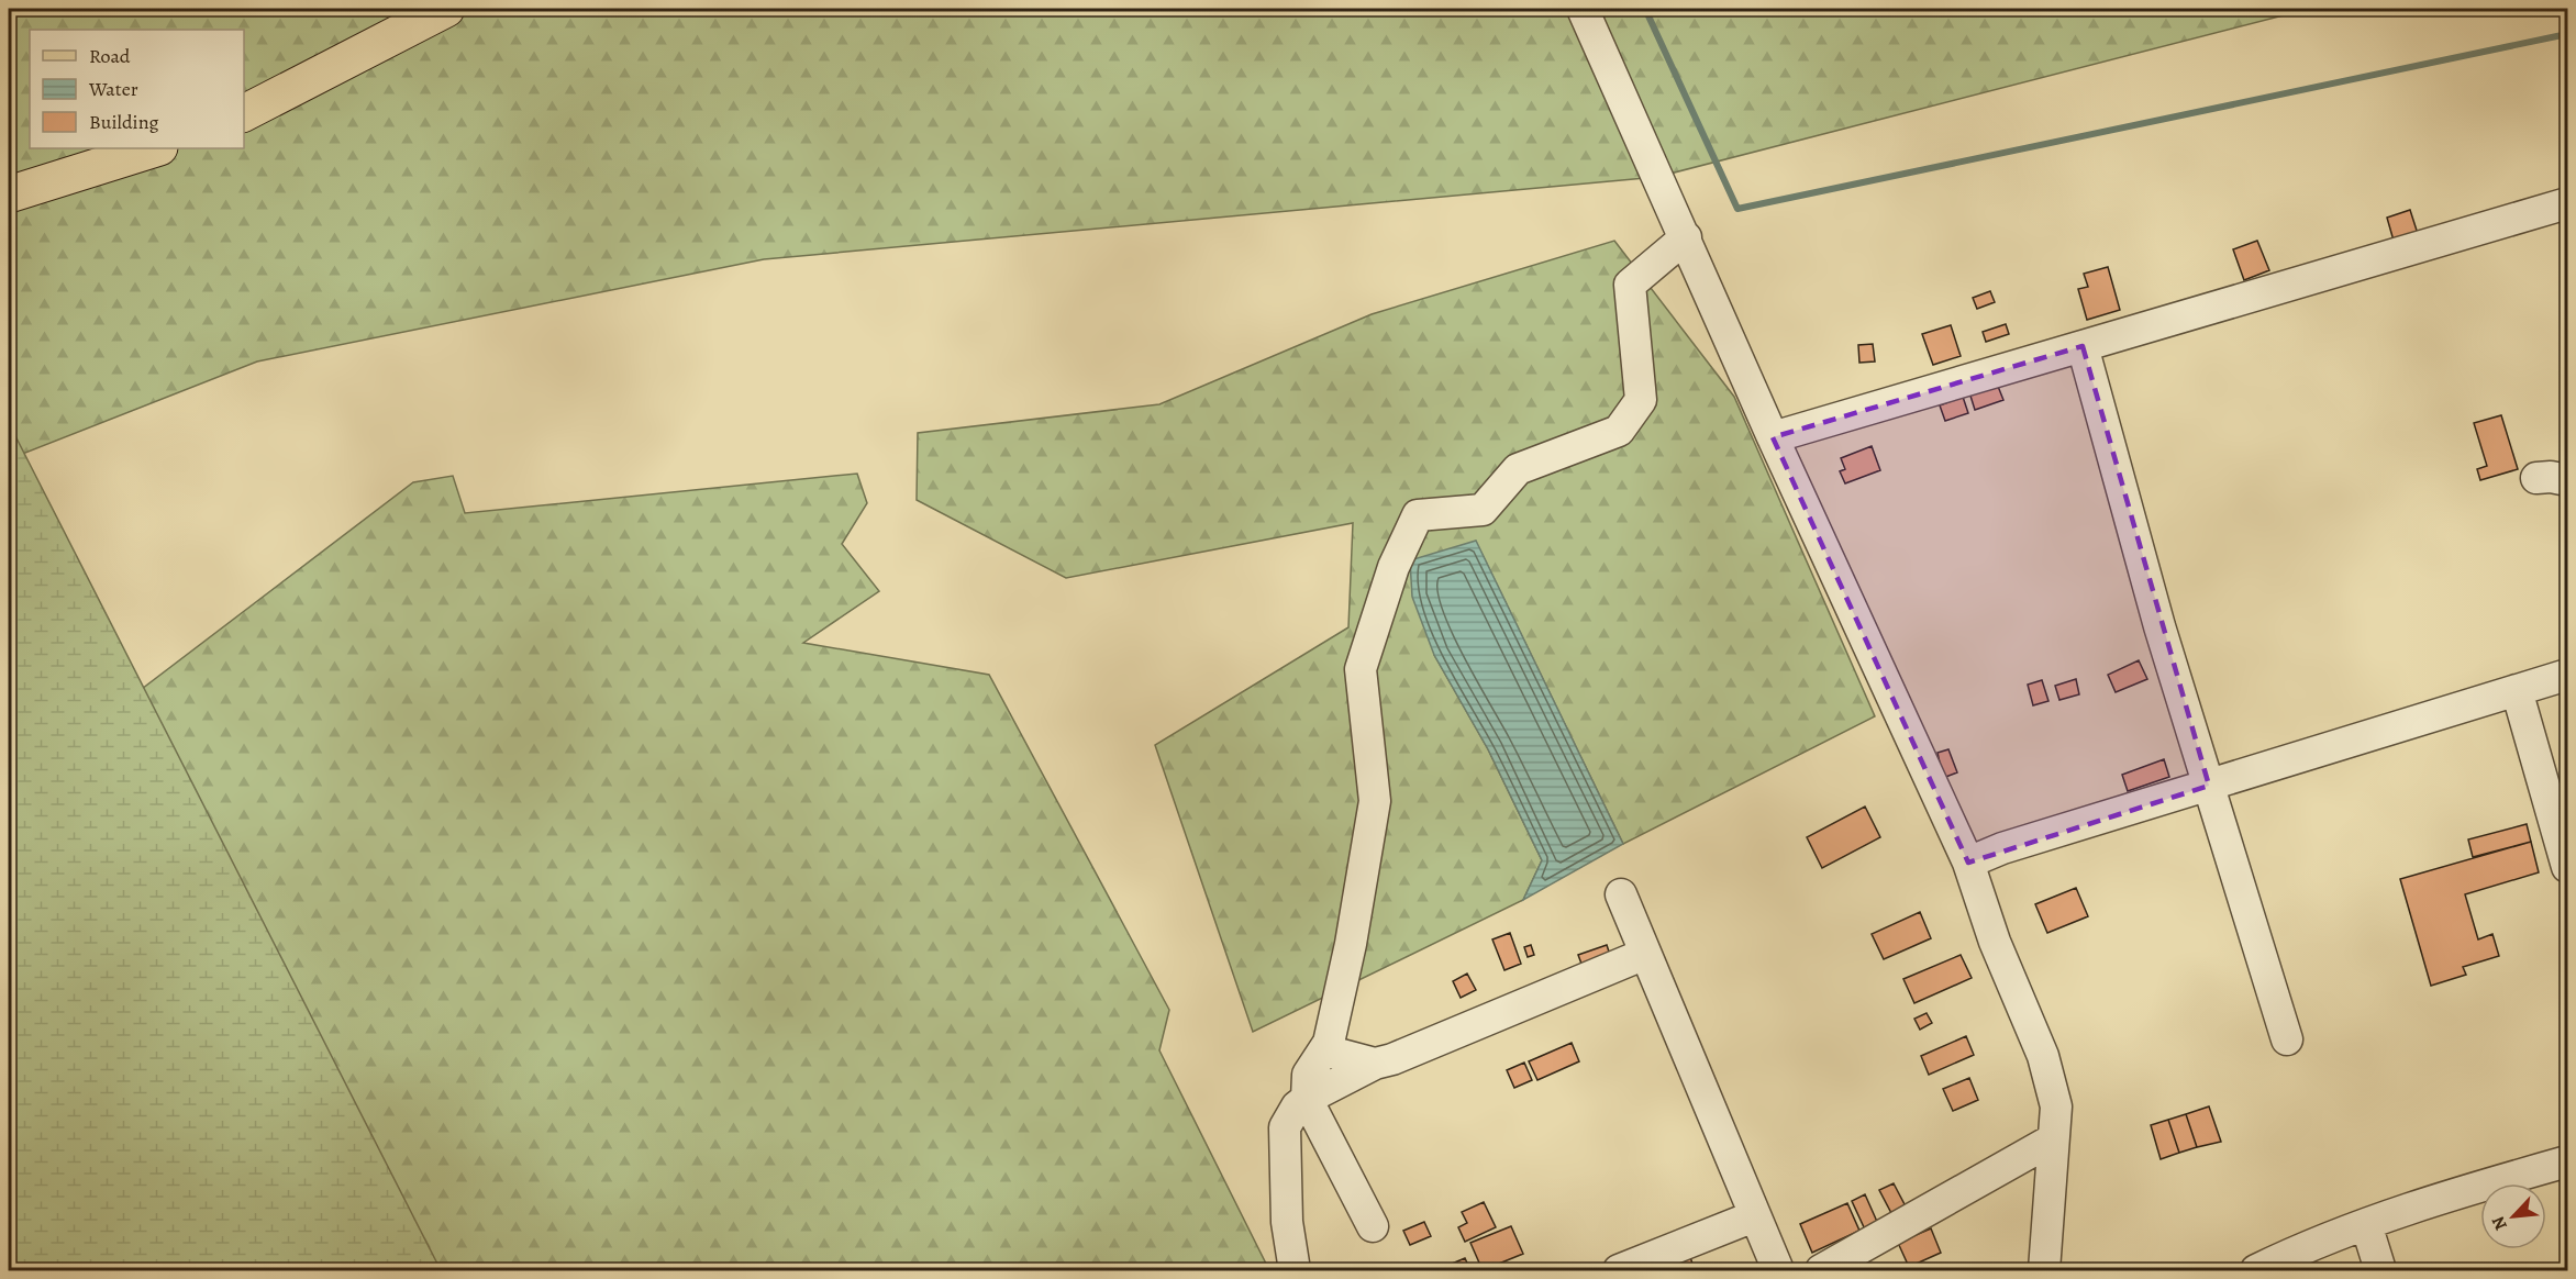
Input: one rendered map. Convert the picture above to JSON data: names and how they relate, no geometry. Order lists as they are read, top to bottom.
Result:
{
  "legend": ["Road", "Water", "Building"],
  "north": "bottom left"
}
